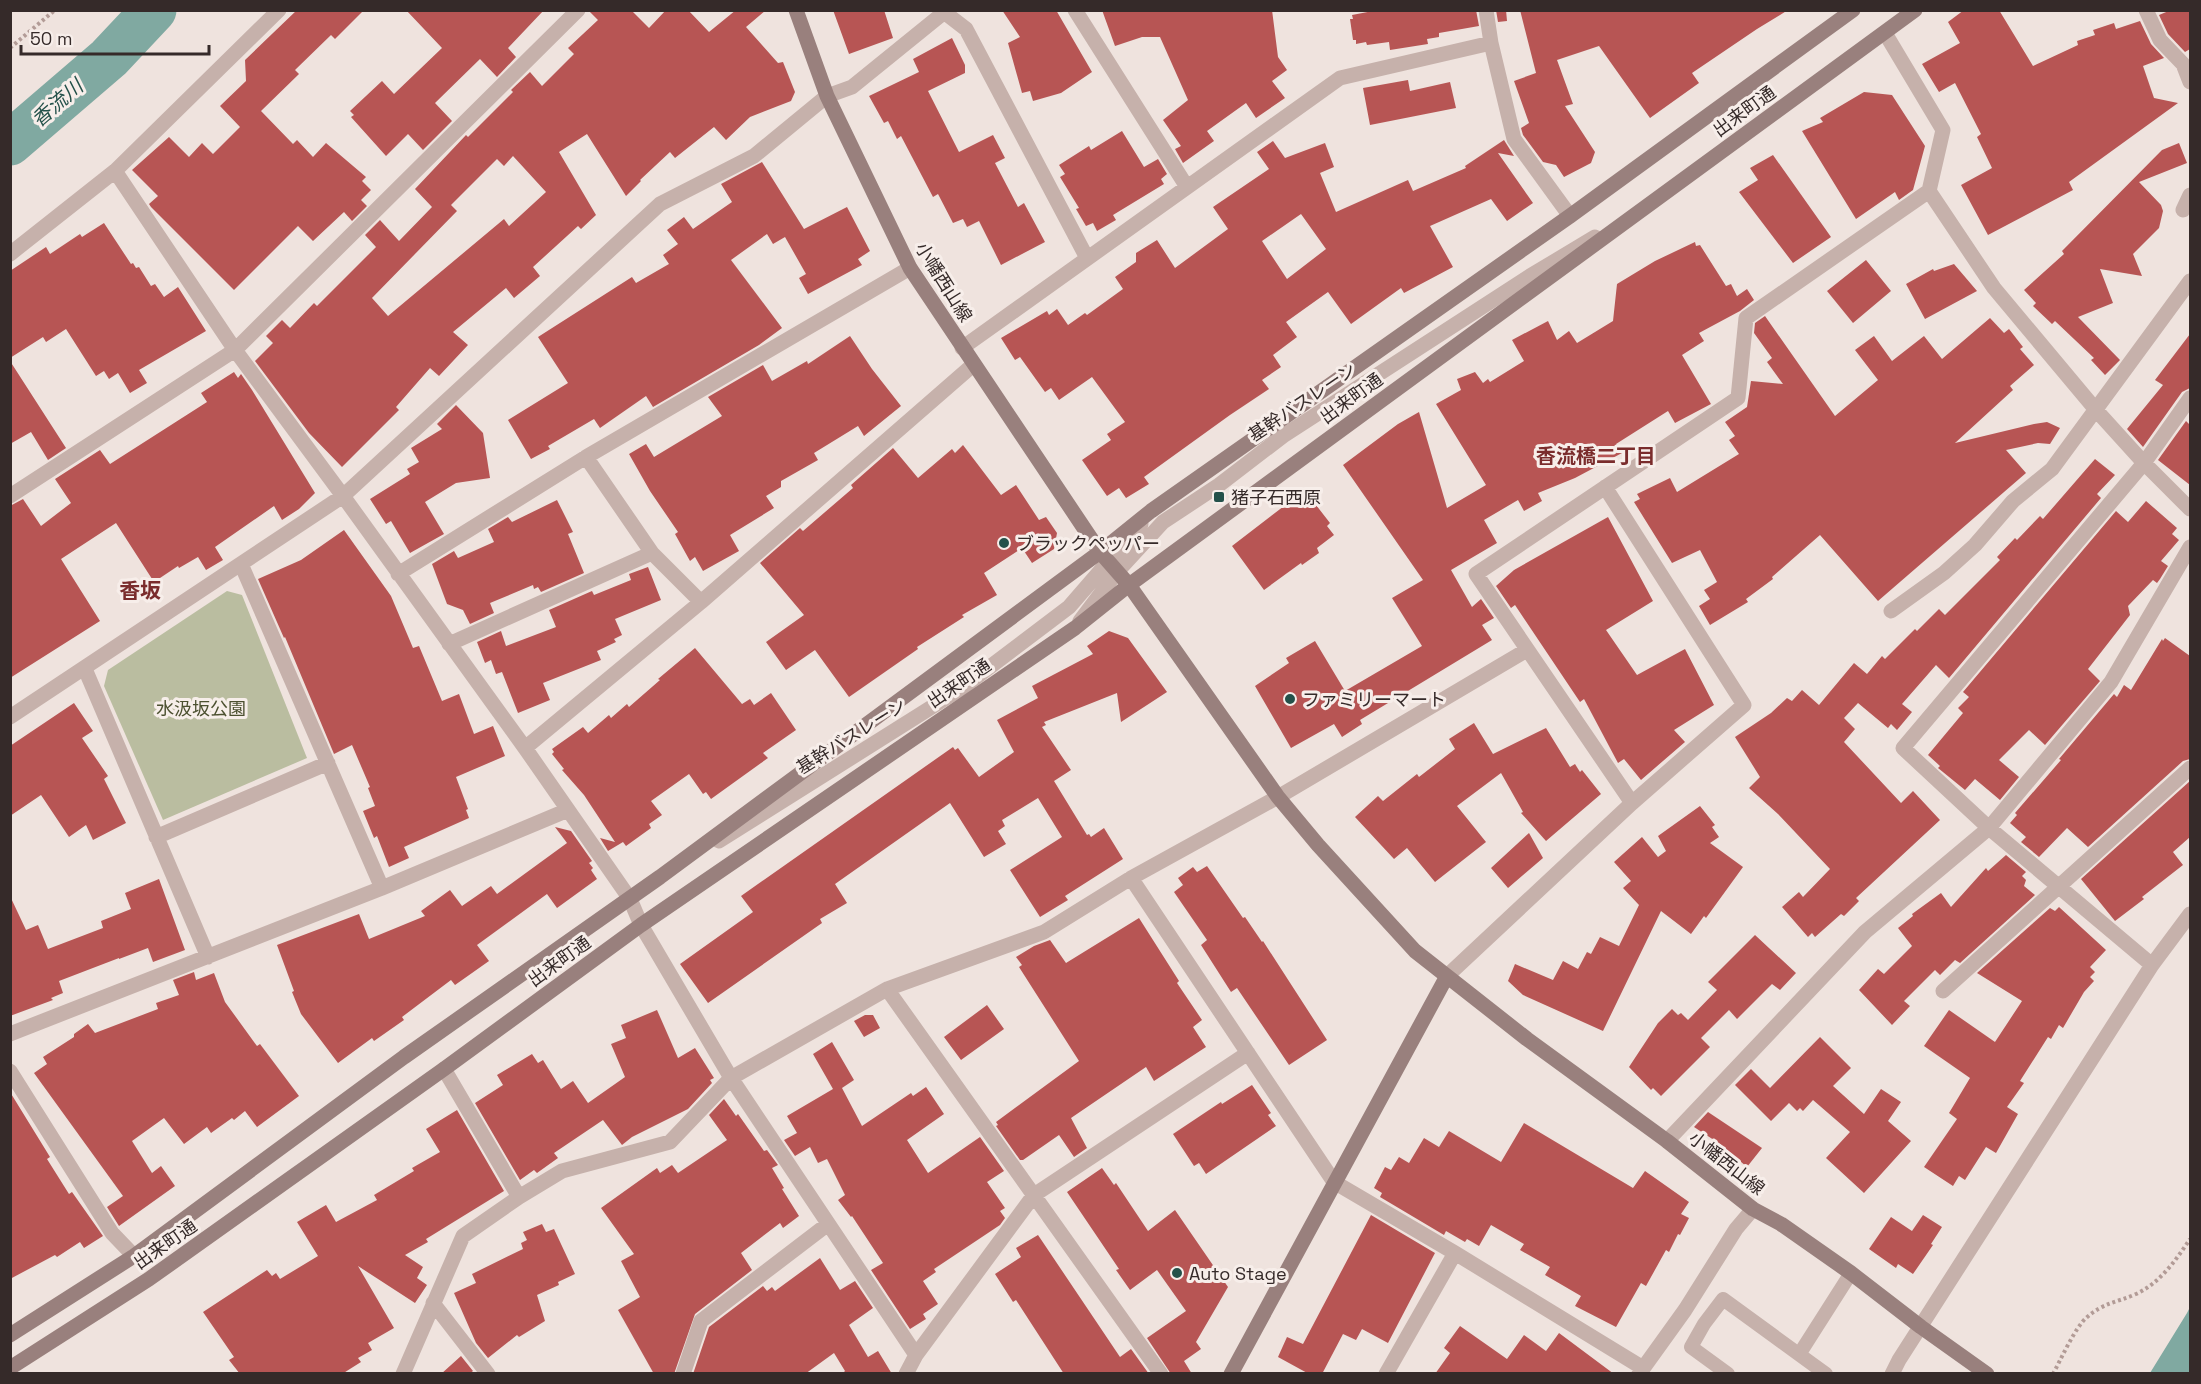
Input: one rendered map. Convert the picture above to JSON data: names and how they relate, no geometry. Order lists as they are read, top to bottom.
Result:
{
  "streets": {
    "main road": ["出来町通", "小幡西山線"],
    "street": ["基幹バスレーン"]
  },
  "crossings": [
    ["出来町通", "小幡西山線"],
    ["出来町通", "基幹バスレーン"],
    ["小幡西山線", "基幹バスレーン"]
  ],
  "districts": ["香流橋二丁目", "香坂"],
  "water": ["香流川"],
  "parks": ["水汲坂公園"],
  "places": {
    "transit": ["猪子石西原"],
    "other": ["ブラックペッパー", "ファミリーマート", "Auto Stage"]
  },
  "scale_bar": "50 m"
}
